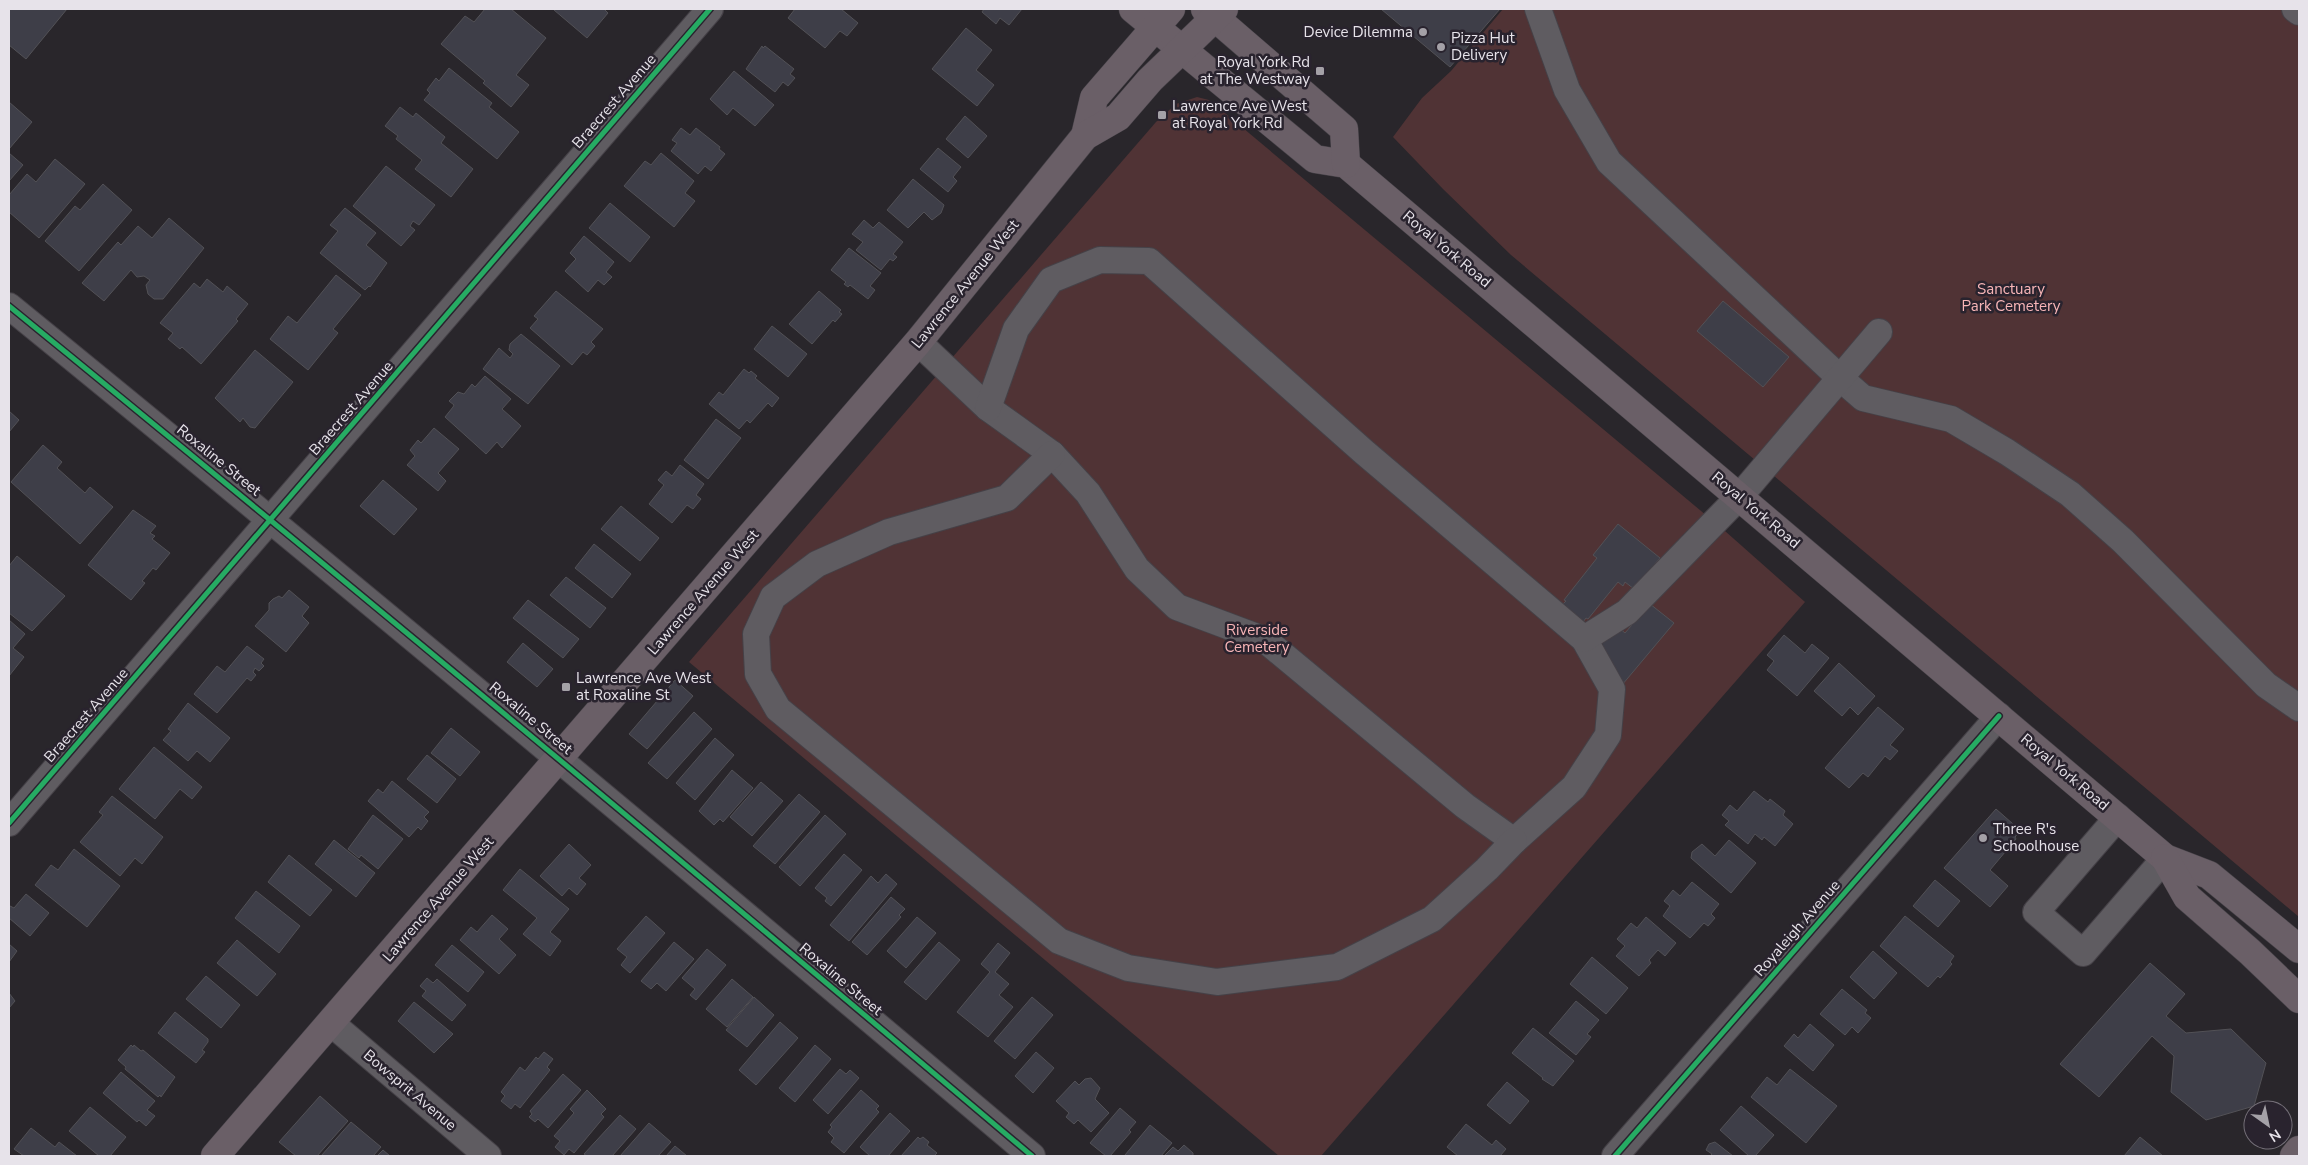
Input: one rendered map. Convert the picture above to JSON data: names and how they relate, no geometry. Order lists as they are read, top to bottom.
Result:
{
  "streets": {
    "main road": ["Royal York Road", "Lawrence Avenue West"],
    "street": [
      "Braecrest Avenue",
      "Roxaline Street",
      "Royaleigh Avenue",
      "Bowsprit Avenue"
    ]
  },
  "crossings": [
    ["Braecrest Avenue", "Roxaline Street"],
    ["Royal York Road", "Royaleigh Avenue"],
    ["Lawrence Avenue West", "Roxaline Street"],
    ["Lawrence Avenue West", "Bowsprit Avenue"]
  ],
  "parks": ["Sanctuary Park Cemetery", "Riverside Cemetery"],
  "places": {
    "other": ["Device Dilemma", "Pizza Hut Delivery", "Three R's Schoolhouse"],
    "transit": ["Royal York Rd at The Westway", "Lawrence Ave West at Royal York Rd", "Lawrence Ave West at Roxaline St"]
  },
  "north": "bottom right"
}
